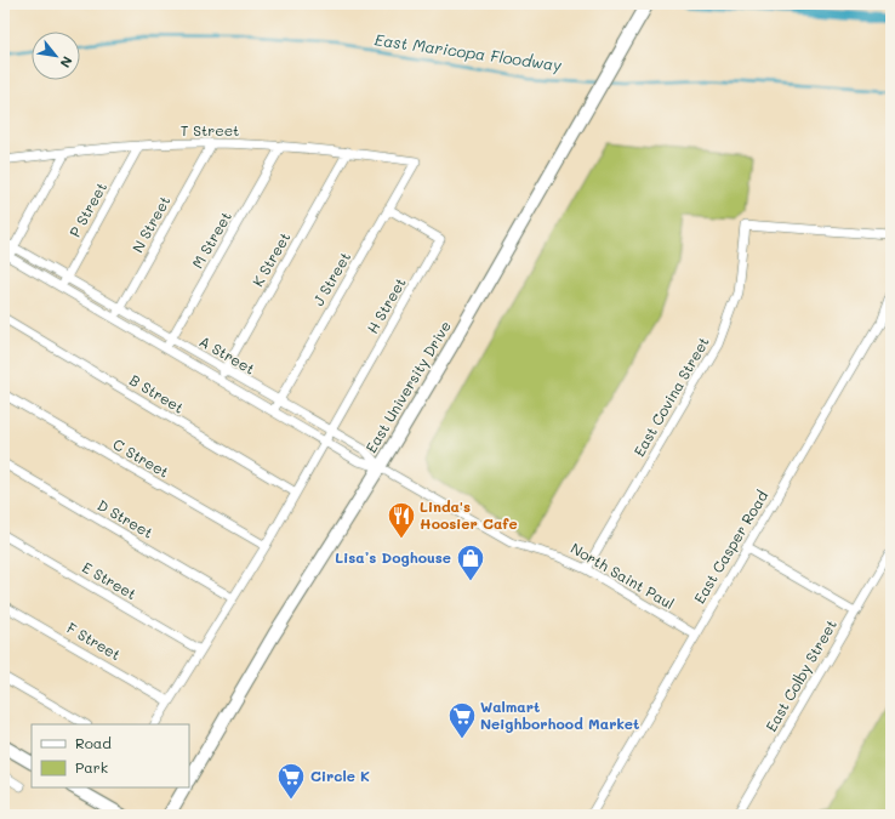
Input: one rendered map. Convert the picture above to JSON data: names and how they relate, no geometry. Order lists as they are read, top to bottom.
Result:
{
  "streets": {
    "main road": ["East University Drive"],
    "street": [
      "T Street",
      "P Street",
      "N Street",
      "M Street",
      "K Street",
      "J Street",
      "H Street",
      "A Street",
      "B Street",
      "East Covina Street",
      "C Street",
      "D Street",
      "East Casper Road",
      "North Saint Paul",
      "E Street",
      "F Street",
      "East Colby Street"
    ]
  },
  "crossings": [
    ["T Street", "P Street"],
    ["T Street", "N Street"],
    ["T Street", "M Street"],
    ["T Street", "K Street"],
    ["T Street", "J Street"],
    ["P Street", "A Street"],
    ["N Street", "A Street"],
    ["M Street", "A Street"],
    ["K Street", "A Street"],
    ["J Street", "H Street"],
    ["J Street", "A Street"],
    ["H Street", "A Street"],
    ["A Street", "East University Drive"],
    ["A Street", "North Saint Paul"],
    ["East University Drive", "North Saint Paul"],
    ["East Covina Street", "North Saint Paul"],
    ["East Casper Road", "North Saint Paul"]
  ],
  "water": ["East Maricopa Floodway"],
  "places": {
    "restaurant": ["Linda's Hoosier Cafe"],
    "shop": ["Lisa’s Doghouse"],
    "supermarket": ["Walmart Neighborhood Market", "Circle K"]
  },
  "legend": ["Road", "Park"],
  "north": "bottom right"
}
